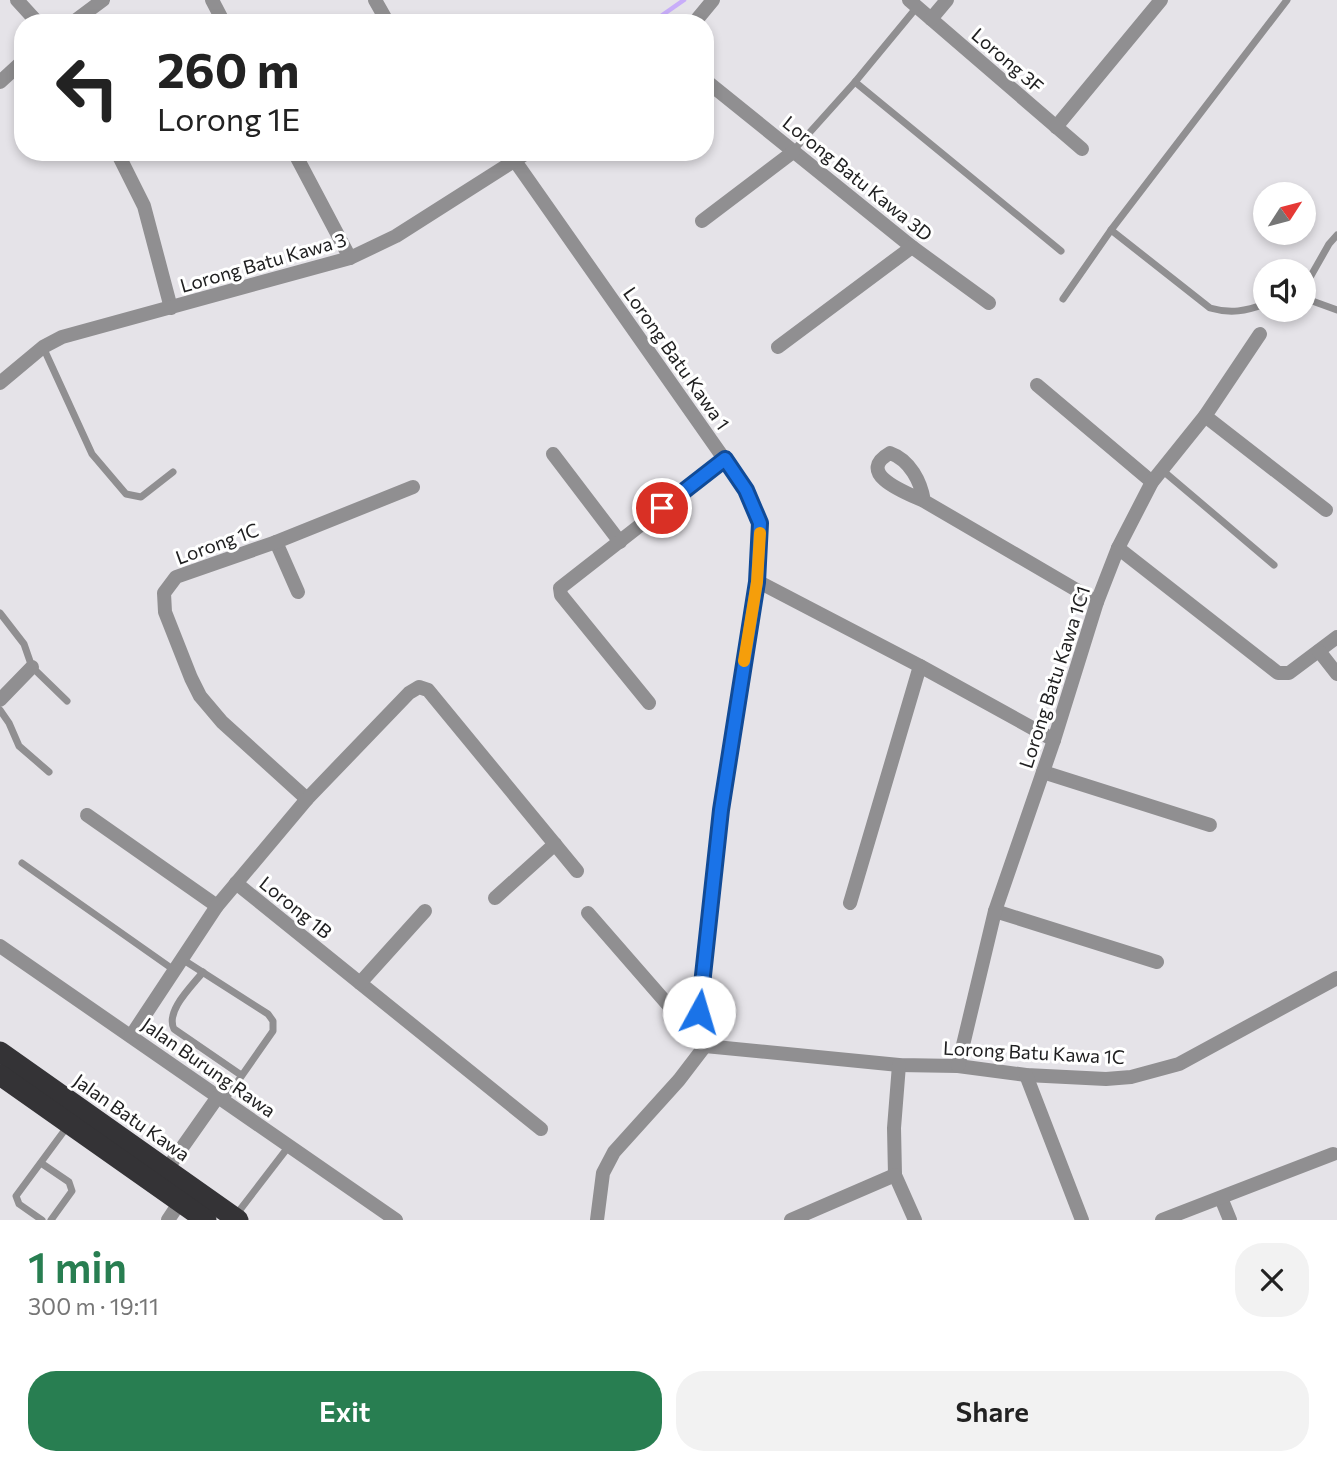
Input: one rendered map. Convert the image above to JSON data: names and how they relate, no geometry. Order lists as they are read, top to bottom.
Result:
{
  "streets": {
    "highway": ["Jalan Batu Kawa"],
    "street": [
      "Lorong 3F",
      "Lorong Batu Kawa 3D",
      "Lorong Batu Kawa 3",
      "Lorong Batu Kawa 1",
      "Lorong 1C",
      "Lorong Batu Kawa 1C1",
      "Lorong 1B",
      "Lorong Batu Kawa 1C",
      "Jalan Burung Rawa"
    ]
  },
  "crossings": [
    ["Lorong Batu Kawa 1", "Lorong Batu Kawa 1C"],
    ["Lorong 1C", "Lorong 1B"],
    ["Lorong Batu Kawa 1C1", "Lorong Batu Kawa 1C"]
  ],
  "north": "top right",
  "page": {
    "turn": ["260 m", "Lorong 1E"],
    "heading": ["1 min", "300 m · 19:11"],
    "buttons": ["Exit", "Share"]
  }
}
